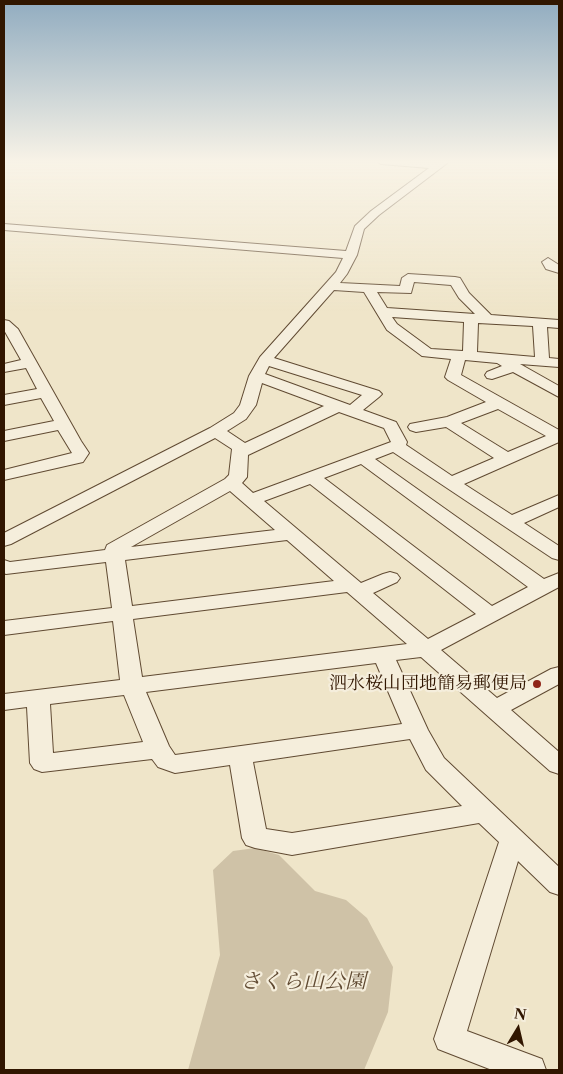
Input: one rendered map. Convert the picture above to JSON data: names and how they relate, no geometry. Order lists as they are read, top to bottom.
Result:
{
  "parks": ["さくら山公園"],
  "places": ["泗水桜山団地簡易郵便局"],
  "north": "top"
}
